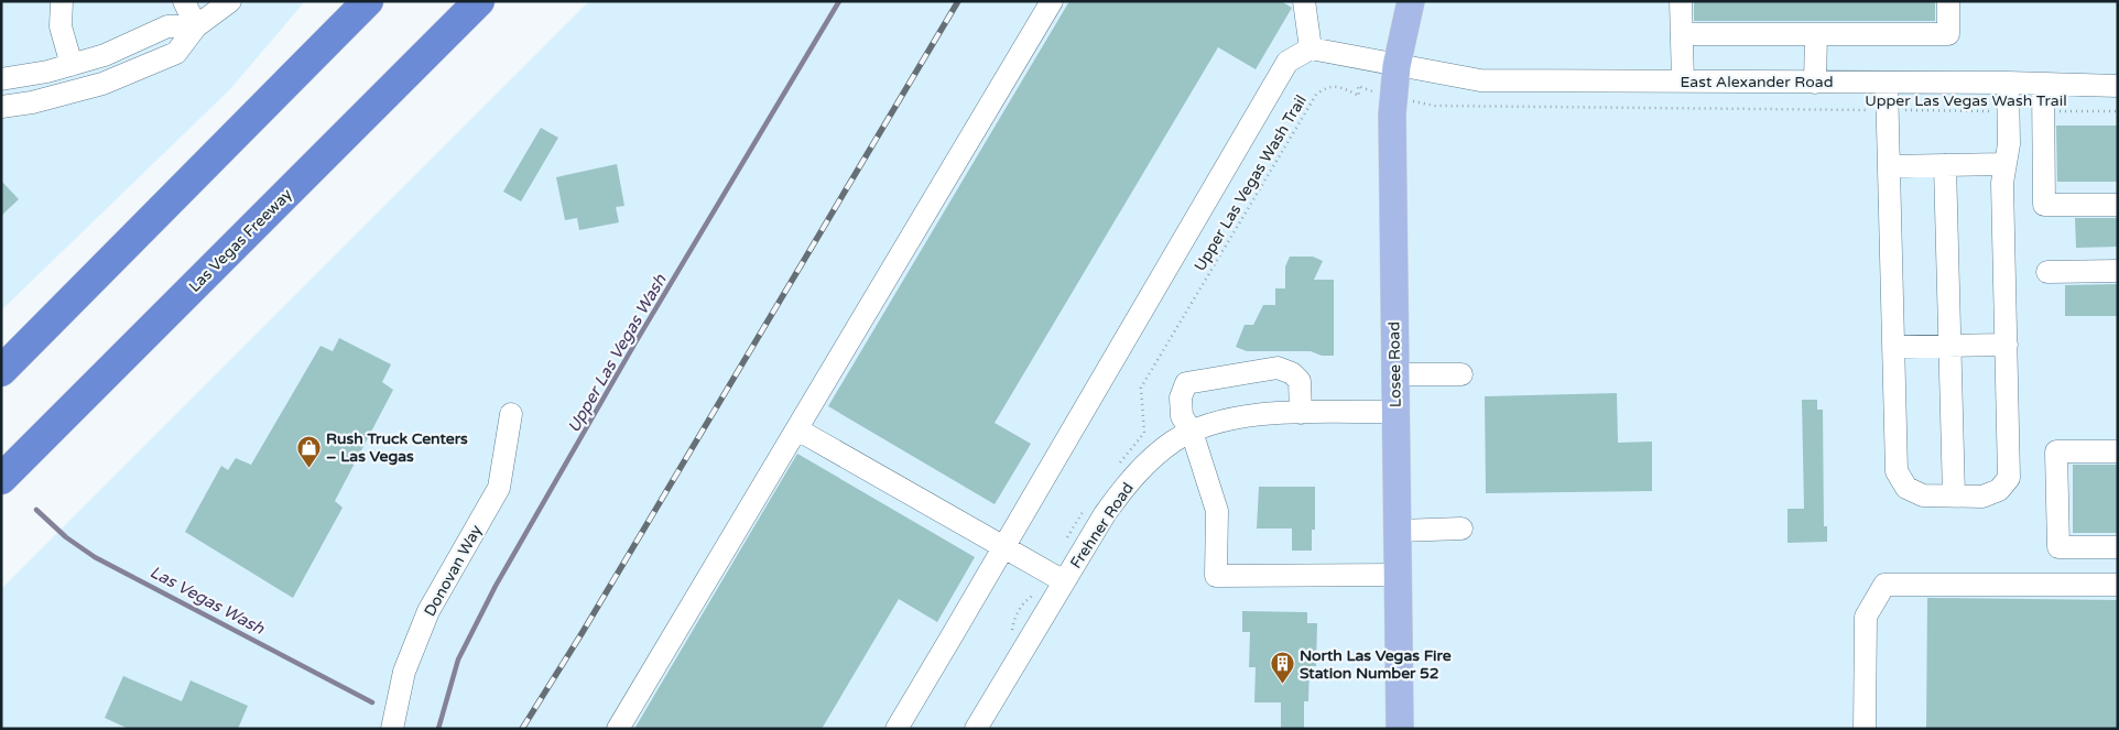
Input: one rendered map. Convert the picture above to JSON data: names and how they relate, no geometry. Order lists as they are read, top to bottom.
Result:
{
  "streets": {
    "highway": ["Las Vegas Freeway"],
    "main road": ["Losee Road"],
    "street": ["East Alexander Road", "Frehner Road", "Donovan Way"],
    "path": ["Upper Las Vegas Wash Trail"]
  },
  "crossings": [
    ["East Alexander Road", "Losee Road"],
    ["Upper Las Vegas Wash Trail", "Losee Road"],
    ["Losee Road", "Frehner Road"]
  ],
  "water": ["Upper Las Vegas Wash", "Las Vegas Wash"],
  "places": {
    "shop": ["Rush Truck Centers – Las Vegas"],
    "building": ["North Las Vegas Fire Station Number 52"]
  }
}
